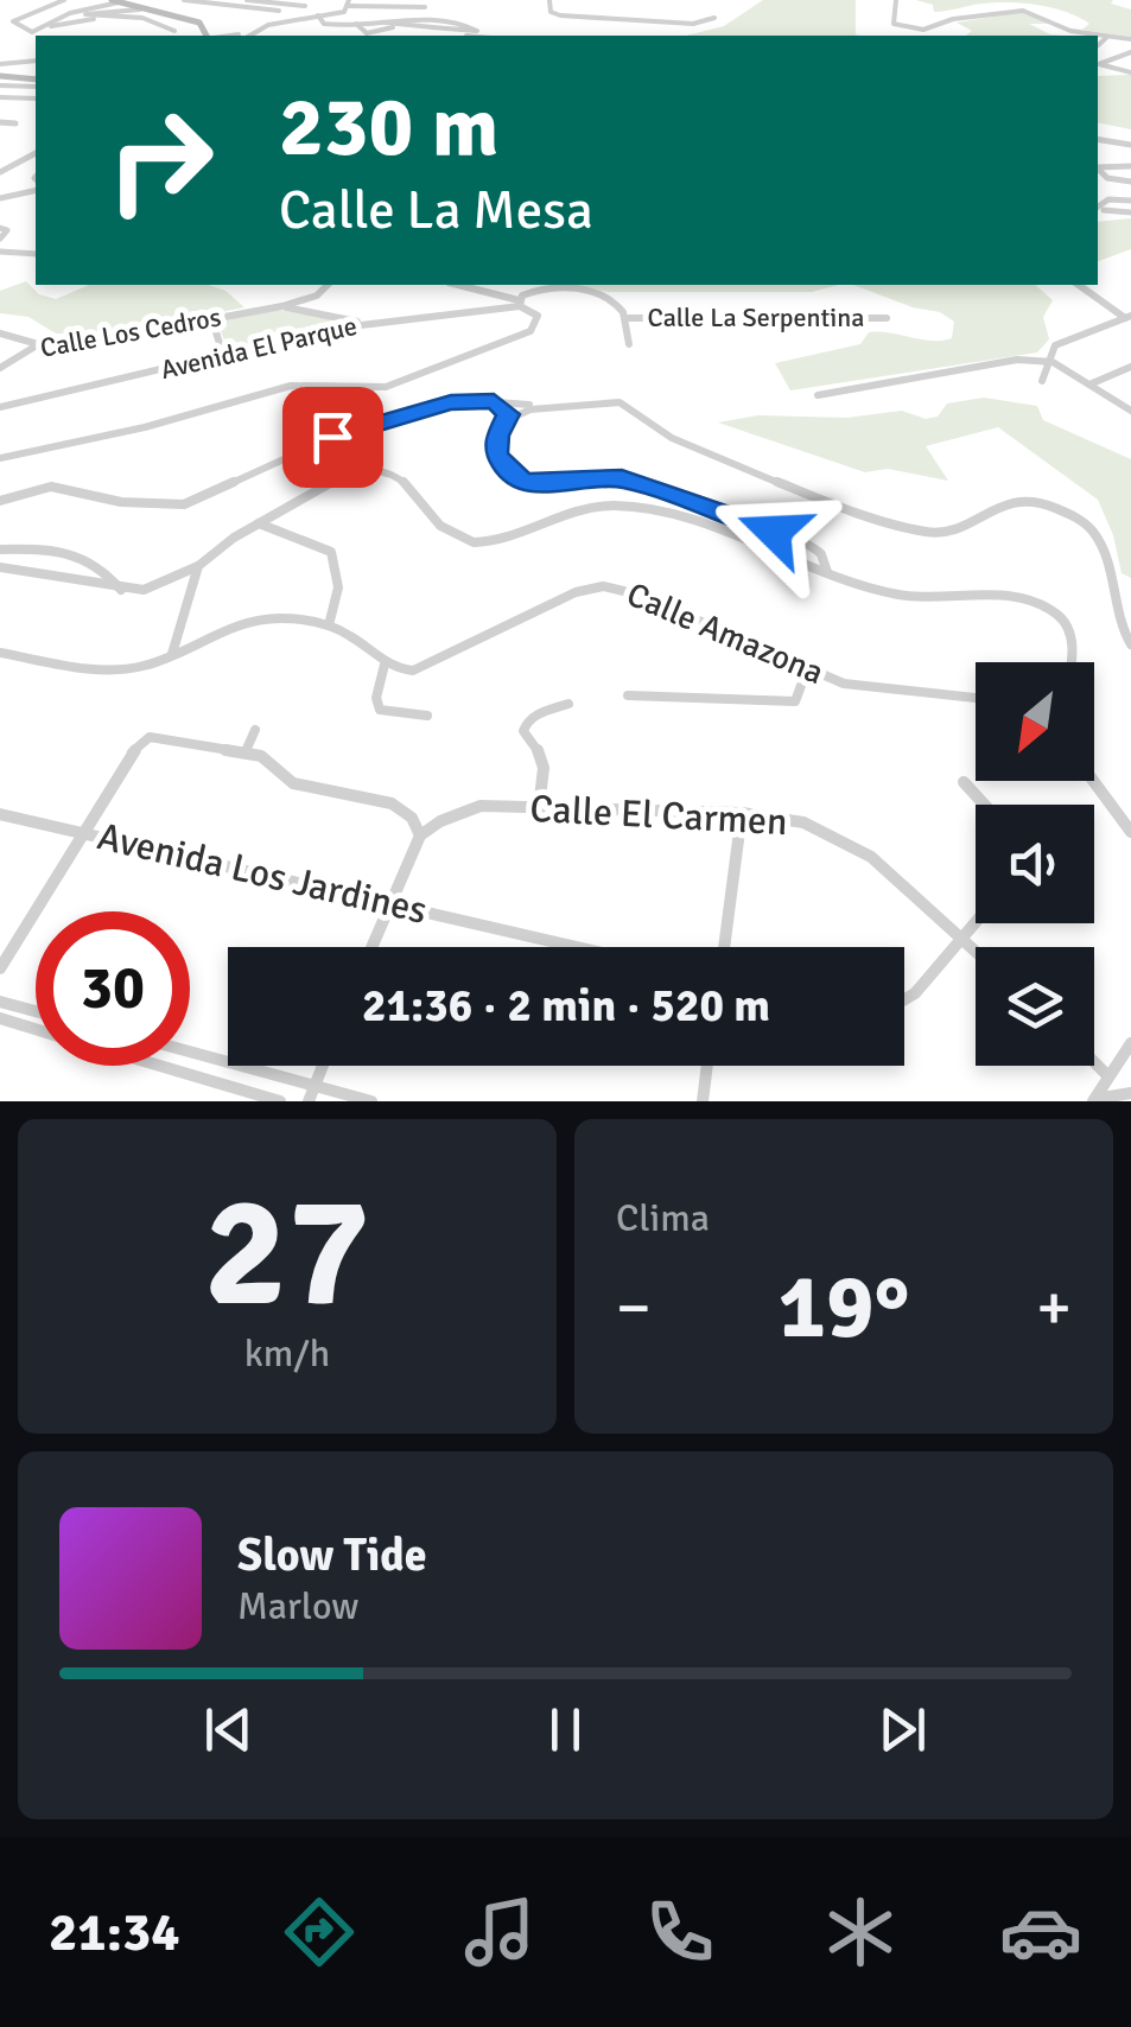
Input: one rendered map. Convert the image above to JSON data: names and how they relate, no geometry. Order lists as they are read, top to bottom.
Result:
{
  "streets": {
    "street": [
      "Calle La Serpentina",
      "Calle Los Cedros",
      "Avenida El Parque",
      "Calle Amazona",
      "Calle El Carmen",
      "Avenida Los Jardines"
    ]
  },
  "crossings": [
    ["Calle La Serpentina", "Avenida El Parque"]
  ],
  "north": "bottom left",
  "page": {
    "turn": ["230 m", "Calle La Mesa"],
    "limit": "30",
    "trip": "21:36 · 2 min · 520 m",
    "tile": [
      ["27", "km/h"],
      "Clima"
    ],
    "heat": ["−", "19°", "+"],
    "song": ["Slow Tide", "Marlow"],
    "tabs": "21:34"
  }
}
